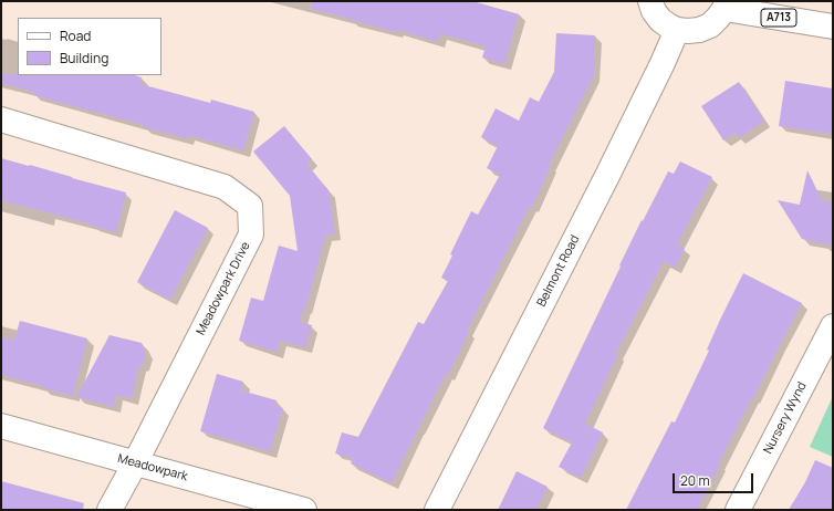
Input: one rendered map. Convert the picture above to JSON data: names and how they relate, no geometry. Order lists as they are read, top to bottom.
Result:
{
  "streets": {
    "street": [
      "A713",
      "Belmont Road",
      "Meadowpark Drive",
      "Nursery Wynd",
      "Meadowpark"
    ]
  },
  "crossings": [
    ["A713", "Belmont Road"],
    ["Meadowpark Drive", "Meadowpark"]
  ],
  "legend": ["Road", "Building"],
  "scale_bar": "20 m"
}
